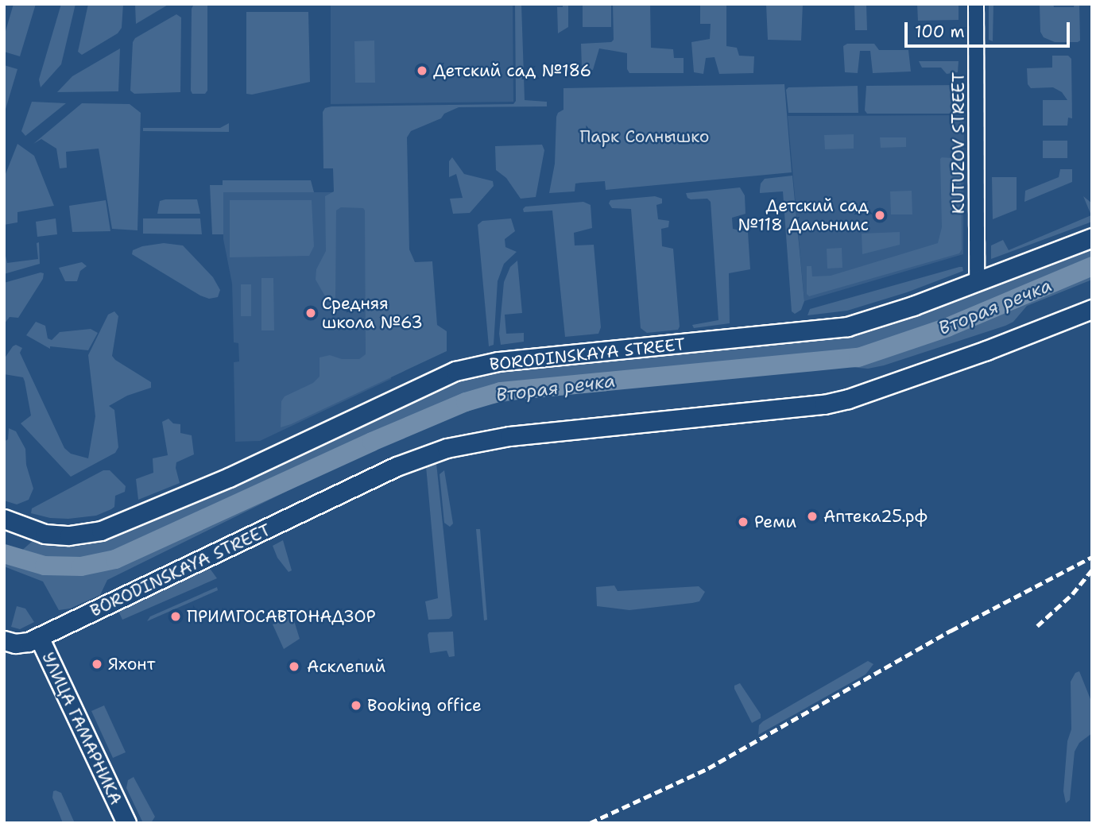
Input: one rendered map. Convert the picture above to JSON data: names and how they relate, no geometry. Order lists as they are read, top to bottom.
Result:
{
  "streets": {
    "main road": ["BORODINSKAYA STREET", "УЛИЦА ГАМАРНИКА"],
    "street": ["KUTUZOV STREET"]
  },
  "crossings": [
    ["KUTUZOV STREET", "BORODINSKAYA STREET"],
    ["BORODINSKAYA STREET", "УЛИЦА ГАМАРНИКА"]
  ],
  "water": ["Вторая речка"],
  "parks": ["Парк Солнышко"],
  "places": [
    "Детский сад №186",
    "Детский сад №118 Дальниис",
    "Средняя школа №63",
    "Аптека25.рф",
    "Реми",
    "ПРИМГОСАВТОНАДЗОР",
    "Яхонт",
    "Асклепий",
    "Booking office"
  ],
  "scale_bar": "100 m"
}
